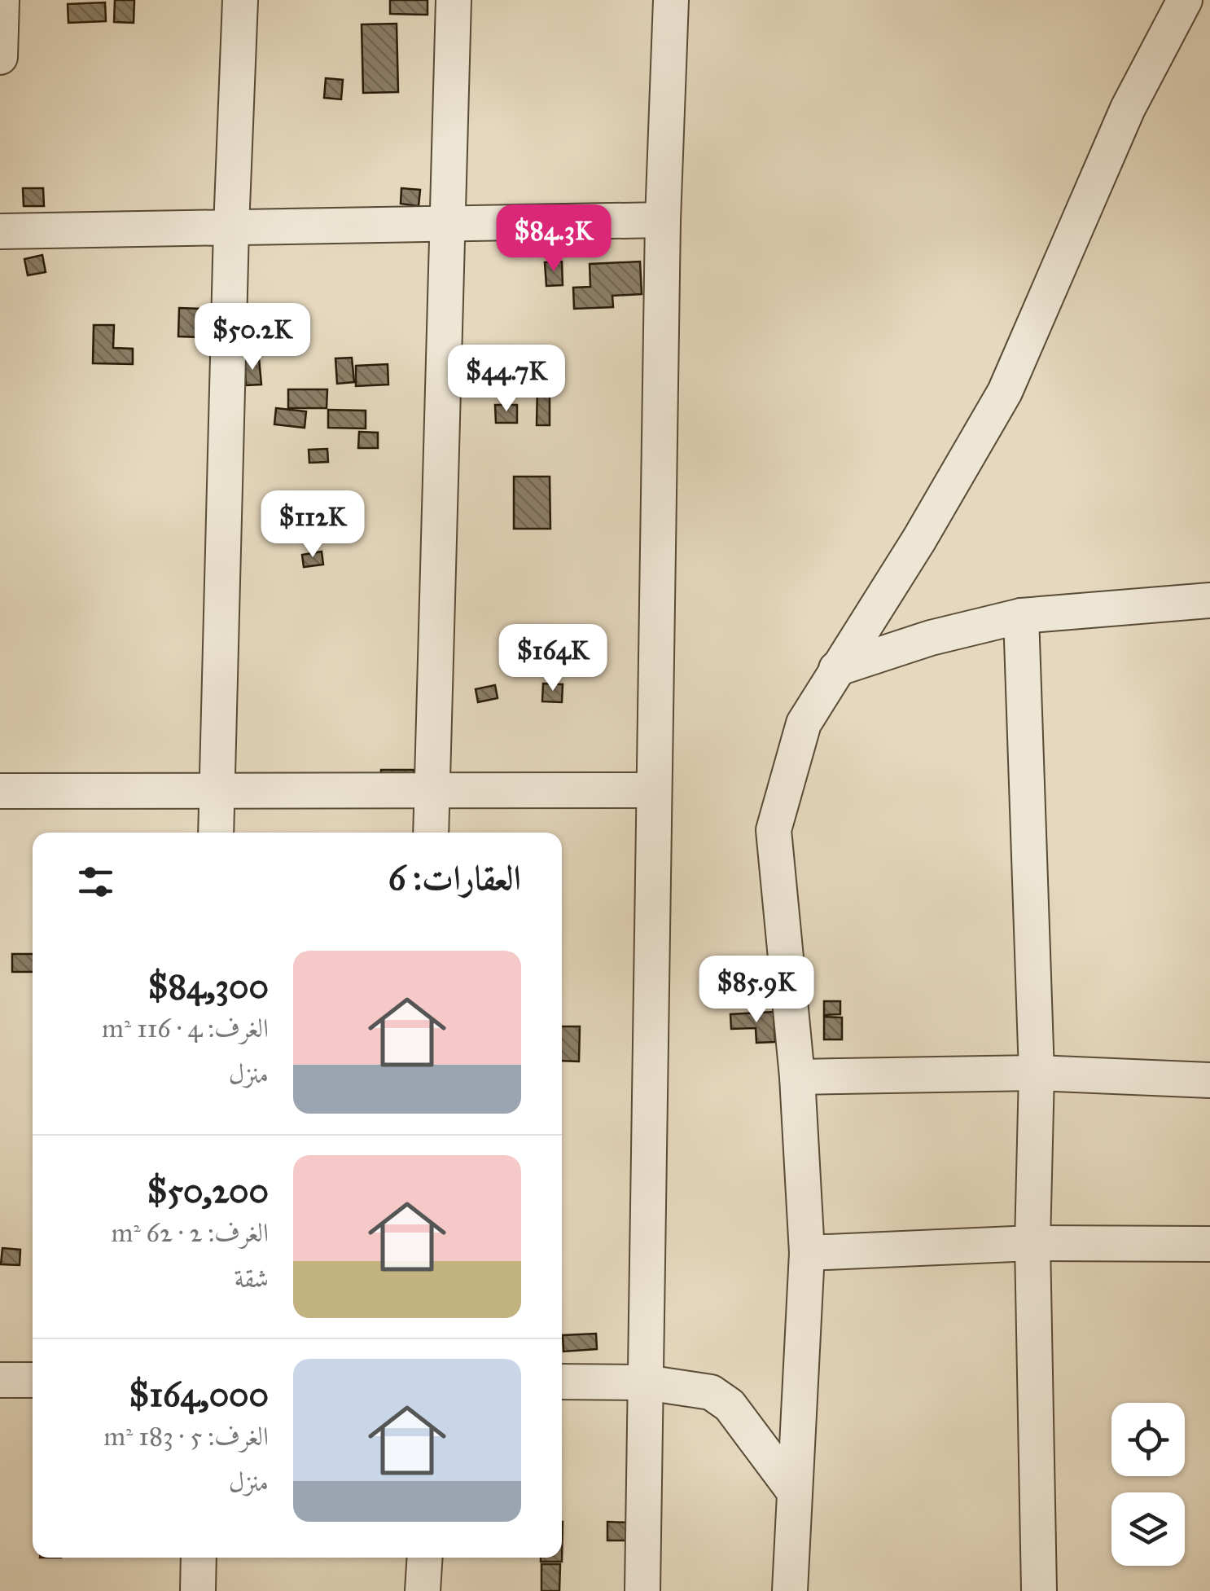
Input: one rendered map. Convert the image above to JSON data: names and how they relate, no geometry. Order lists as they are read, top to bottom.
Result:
{
  "page": {
    "price": [
      "$84.3K",
      "$50.2K",
      "$44.7K",
      "$112K",
      "$164K",
      "$85.9K"
    ],
    "heading": "العقارات: 6",
    "list": [
      {
        "name": "$84,300",
        "note": "الغرف: 4 · 116 m² · منزل"
      },
      {
        "name": "$50,200",
        "note": "الغرف: 2 · 62 m² · شقة"
      },
      {
        "name": "$164,000",
        "note": "الغرف: 5 · 183 m² · منزل"
      }
    ]
  }
}
